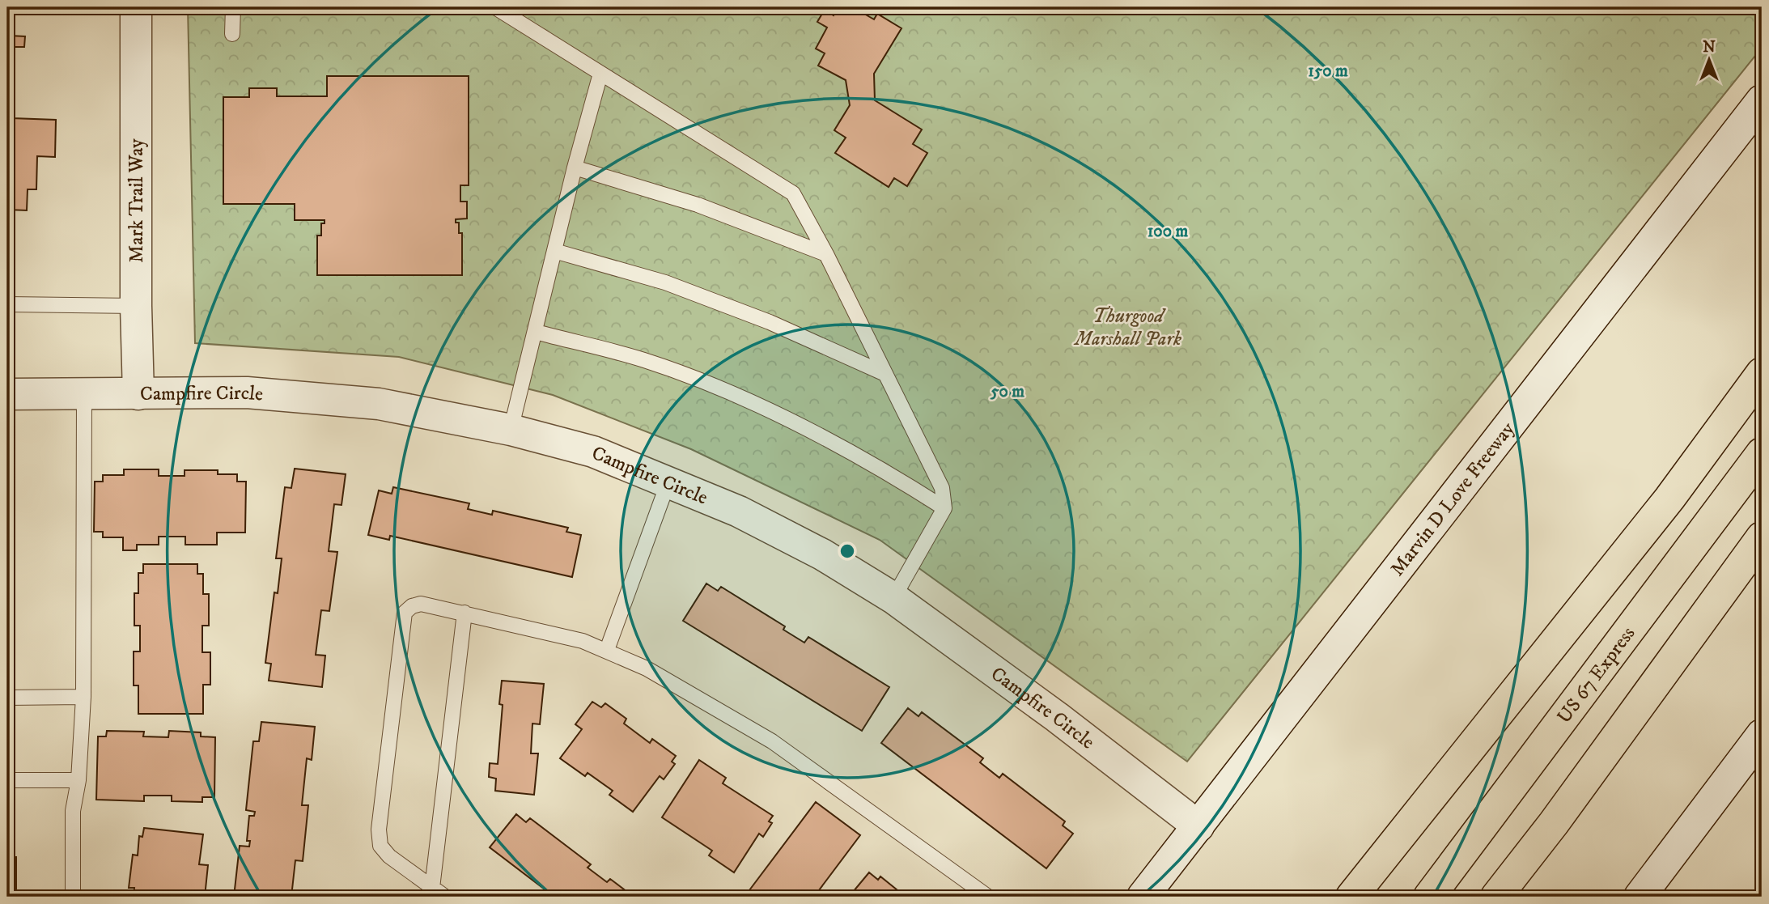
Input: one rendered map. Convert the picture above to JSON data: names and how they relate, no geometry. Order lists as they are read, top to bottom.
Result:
{
  "streets": {
    "highway": ["US 67 Express"],
    "street": ["Mark Trail Way", "Campfire Circle", "Marvin D Love Freeway"]
  },
  "crossings": [
    ["Mark Trail Way", "Campfire Circle"],
    ["Campfire Circle", "Marvin D Love Freeway"]
  ],
  "parks": ["Thurgood Marshall Park"],
  "north": "top",
  "rings": ["150 m", "100 m", "50 m"]
}
